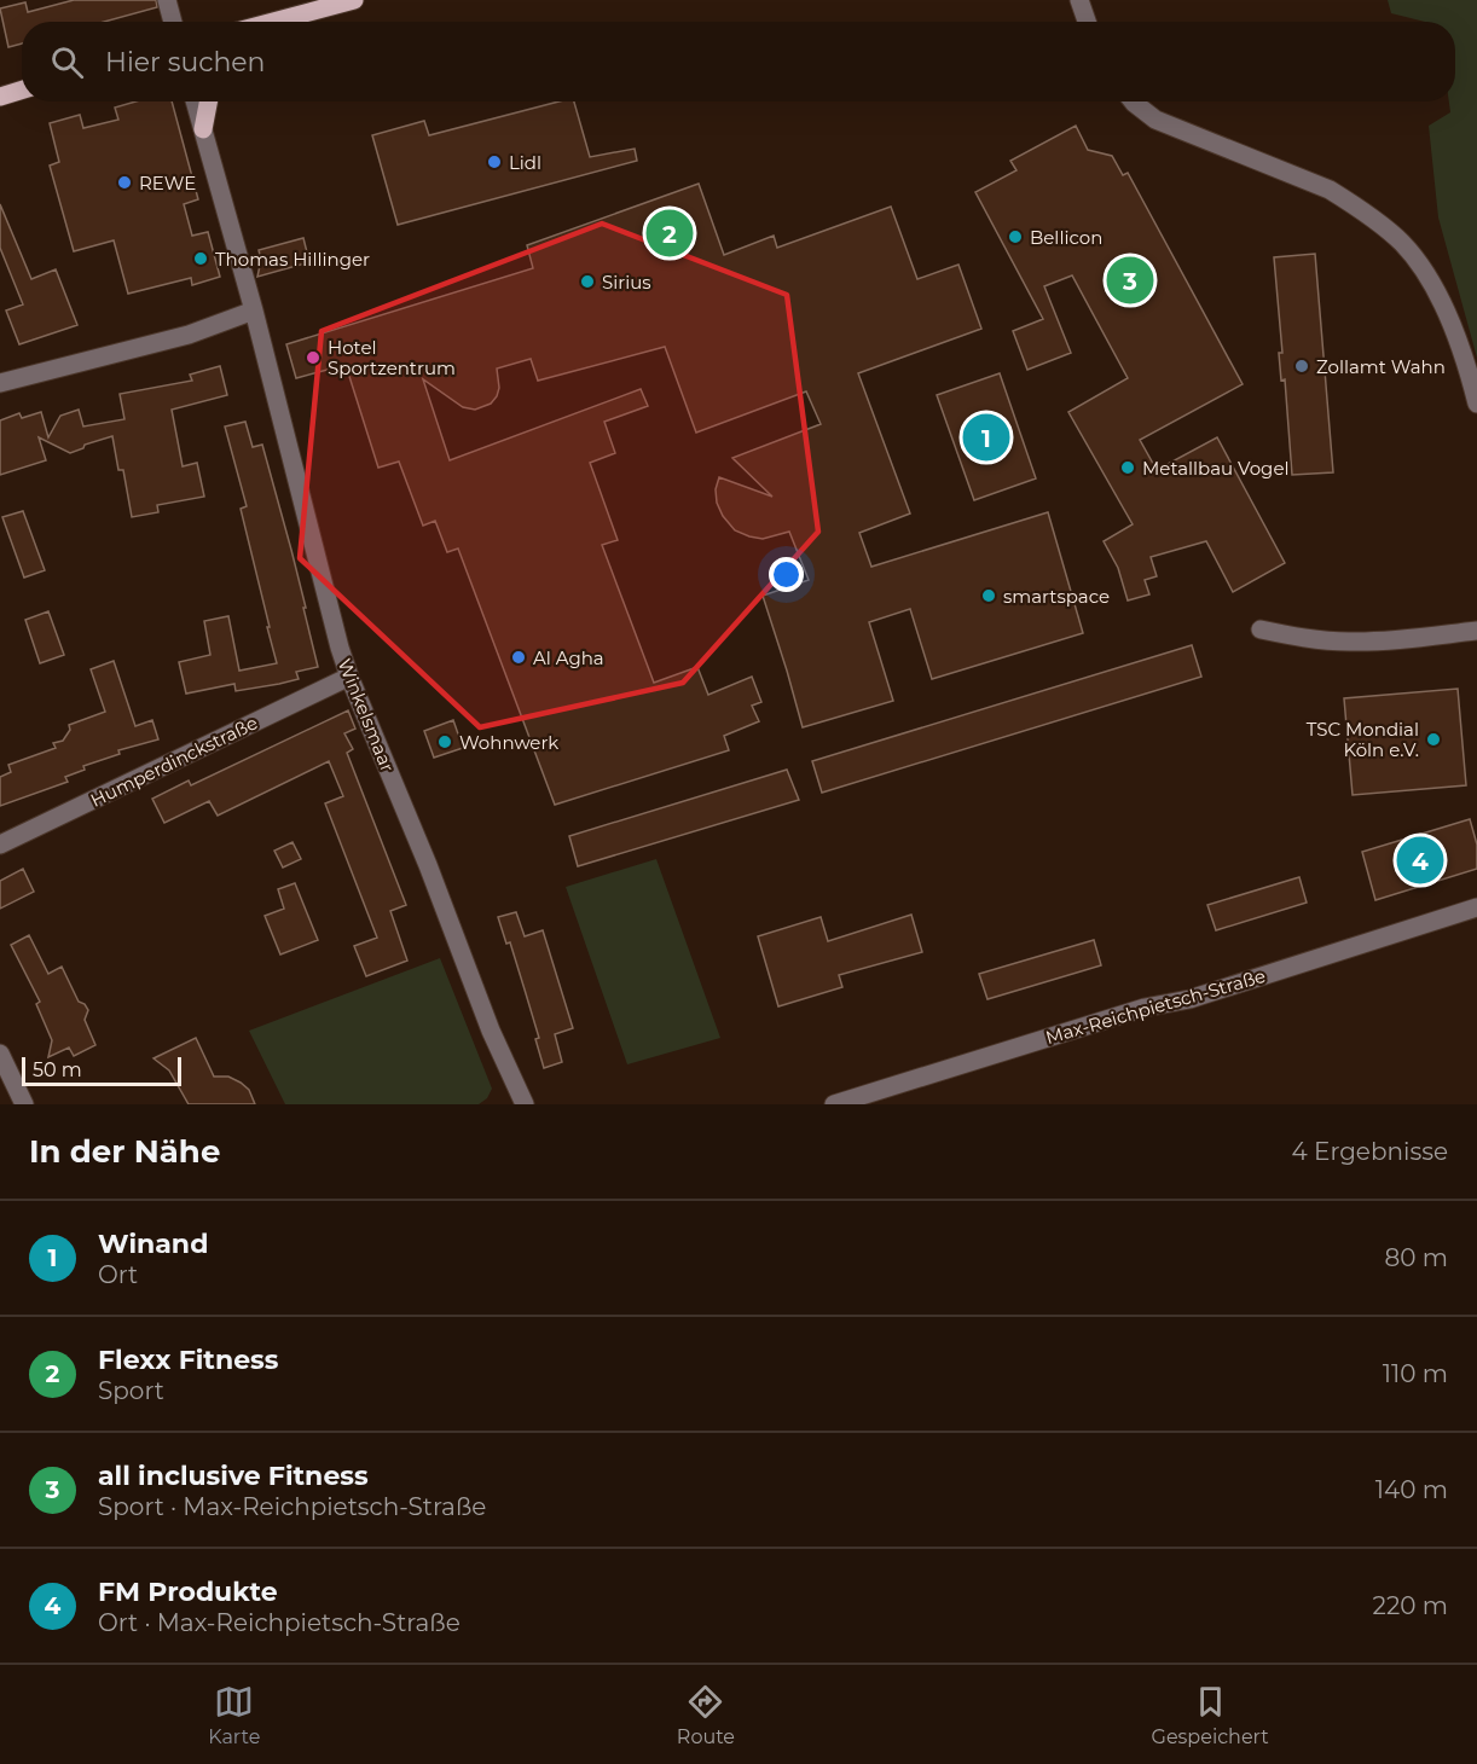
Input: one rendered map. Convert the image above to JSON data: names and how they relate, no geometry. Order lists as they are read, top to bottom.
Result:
{
  "streets": {
    "street": ["Winkelsmaar", "Humperdinckstraße", "Max-Reichpietsch-Straße"]
  },
  "crossings": [
    ["Winkelsmaar", "Humperdinckstraße"]
  ],
  "places": [
    "Lidl",
    "REWE",
    "Bellicon",
    "Thomas Hillinger",
    "Sirius",
    "Hotel Sportzentrum",
    "Zollamt Wahn",
    "Metallbau Vogel",
    "smartspace",
    "Al Agha",
    "TSC Mondial Köln e.V.",
    "Wohnwerk"
  ],
  "scale_bar": "50 m",
  "page": {
    "search": "Hier suchen",
    "pins": [
      "2",
      "3",
      "1",
      "4"
    ],
    "scale": "50 m",
    "heading": ["In der Nähe", "4 Ergebnisse"],
    "list": [
      {
        "mark": "1",
        "name": "Winand",
        "note": "Ort",
        "value": "80 m"
      },
      {
        "mark": "2",
        "name": "Flexx Fitness",
        "note": "Sport",
        "value": "110 m"
      },
      {
        "mark": "3",
        "name": "all inclusive Fitness",
        "note": "Sport · Max-Reichpietsch-Straße",
        "value": "140 m"
      },
      {
        "mark": "4",
        "name": "FM Produkte",
        "note": "Ort · Max-Reichpietsch-Straße",
        "value": "220 m"
      }
    ],
    "nav": ["Karte", "Route", "Gespeichert"]
  }
}
